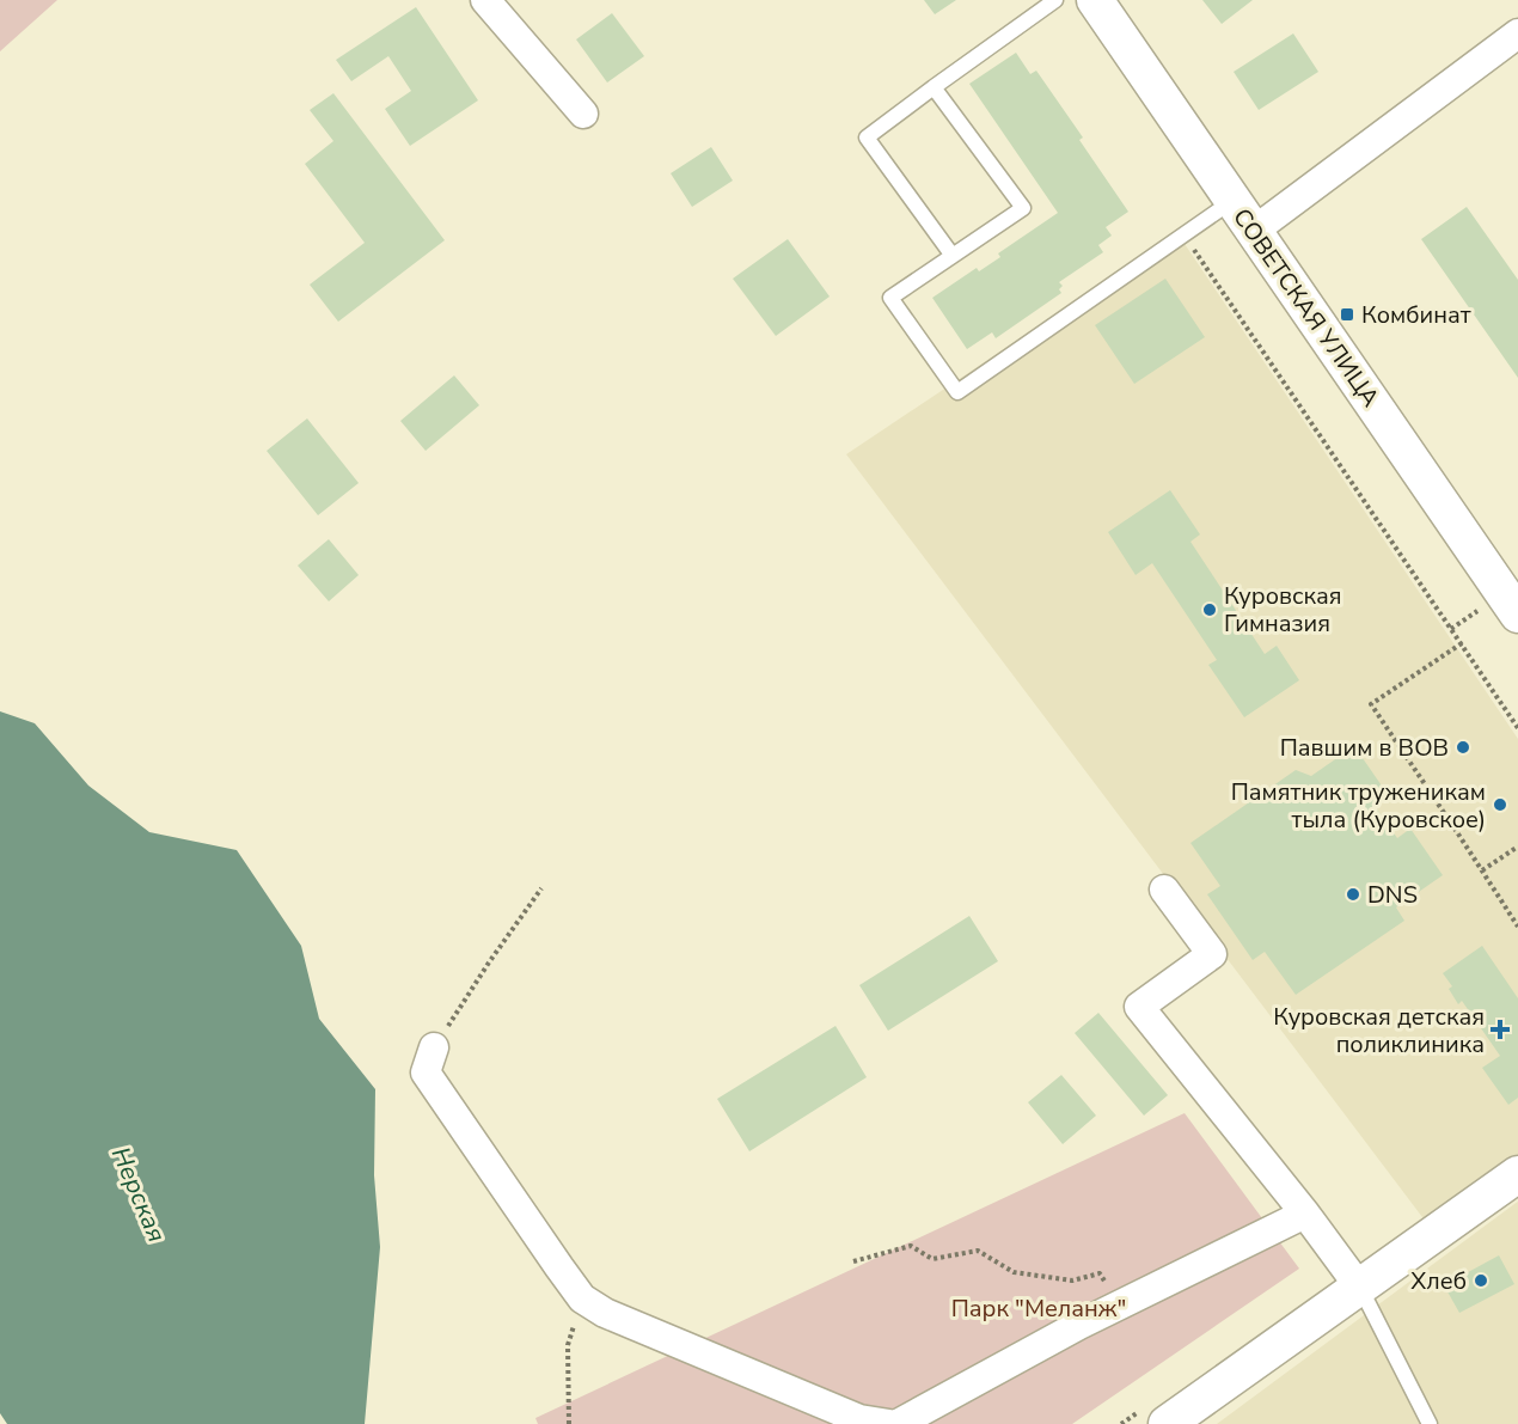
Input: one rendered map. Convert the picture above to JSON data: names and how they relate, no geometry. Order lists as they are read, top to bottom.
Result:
{
  "streets": {
    "street": ["СОВЕТСКАЯ УЛИЦА"]
  },
  "water": ["Нерская"],
  "parks": ["Парк \"Меланж\""],
  "places": {
    "transit": ["Комбинат"],
    "other": [
      "Куровская Гимназия",
      "Павшим в ВОВ",
      "Памятник труженикам тыла (Куровское)",
      "DNS",
      "Хлеб"
    ],
    "health": ["Куровская детская поликлиника"]
  }
}
